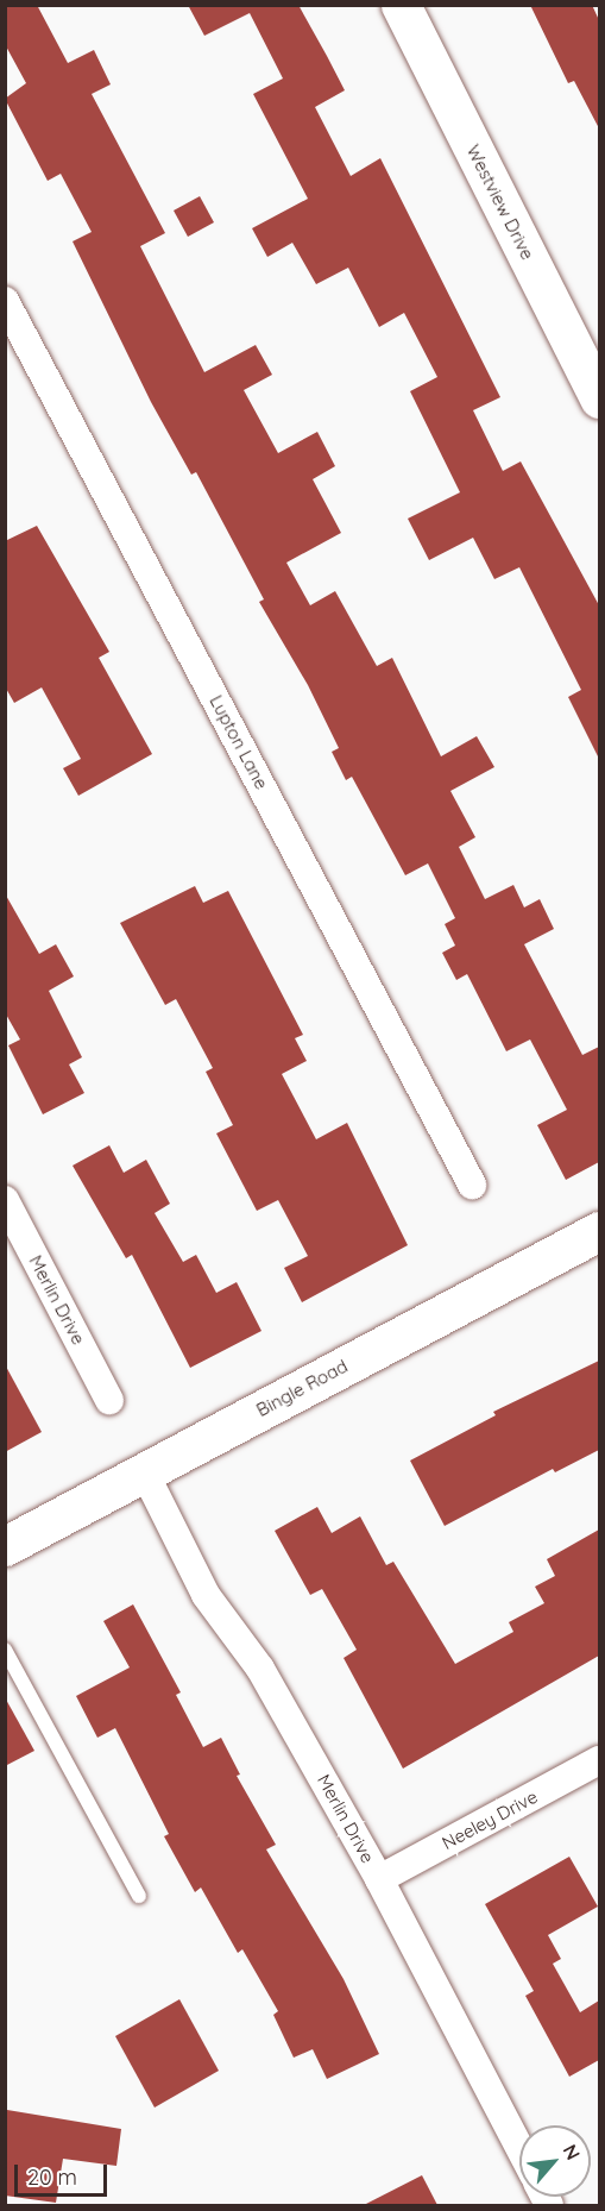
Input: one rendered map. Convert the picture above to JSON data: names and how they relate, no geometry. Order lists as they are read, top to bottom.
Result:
{
  "streets": {
    "main road": ["Westview Drive", "Bingle Road"],
    "street": ["Lupton Lane", "Merlin Drive", "Neeley Drive"]
  },
  "crossings": [
    ["Merlin Drive", "Bingle Road"],
    ["Merlin Drive", "Neeley Drive"]
  ],
  "scale_bar": "20 m",
  "north": "top right"
}
